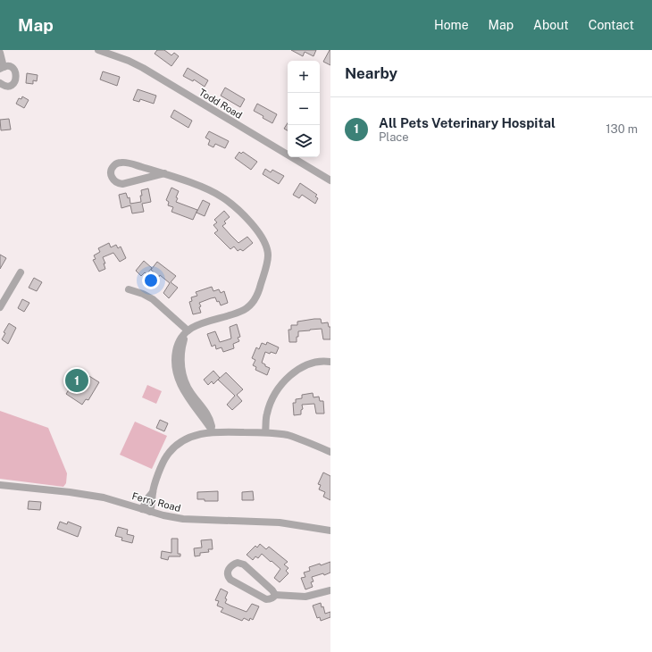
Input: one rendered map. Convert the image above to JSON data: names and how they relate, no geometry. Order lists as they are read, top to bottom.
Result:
{
  "streets": {
    "street": ["Todd Road", "Ferry Road"]
  },
  "page": {
    "header": "Map",
    "nav": [
      "Home",
      "Map",
      "About",
      "Contact"
    ],
    "heading": "Nearby",
    "map_buttons": ["+", "−"],
    "list": [
      {
        "mark": "1",
        "name": "All Pets Veterinary Hospital",
        "note": "Place",
        "value": "130 m"
      }
    ],
    "pins": "1"
  }
}
